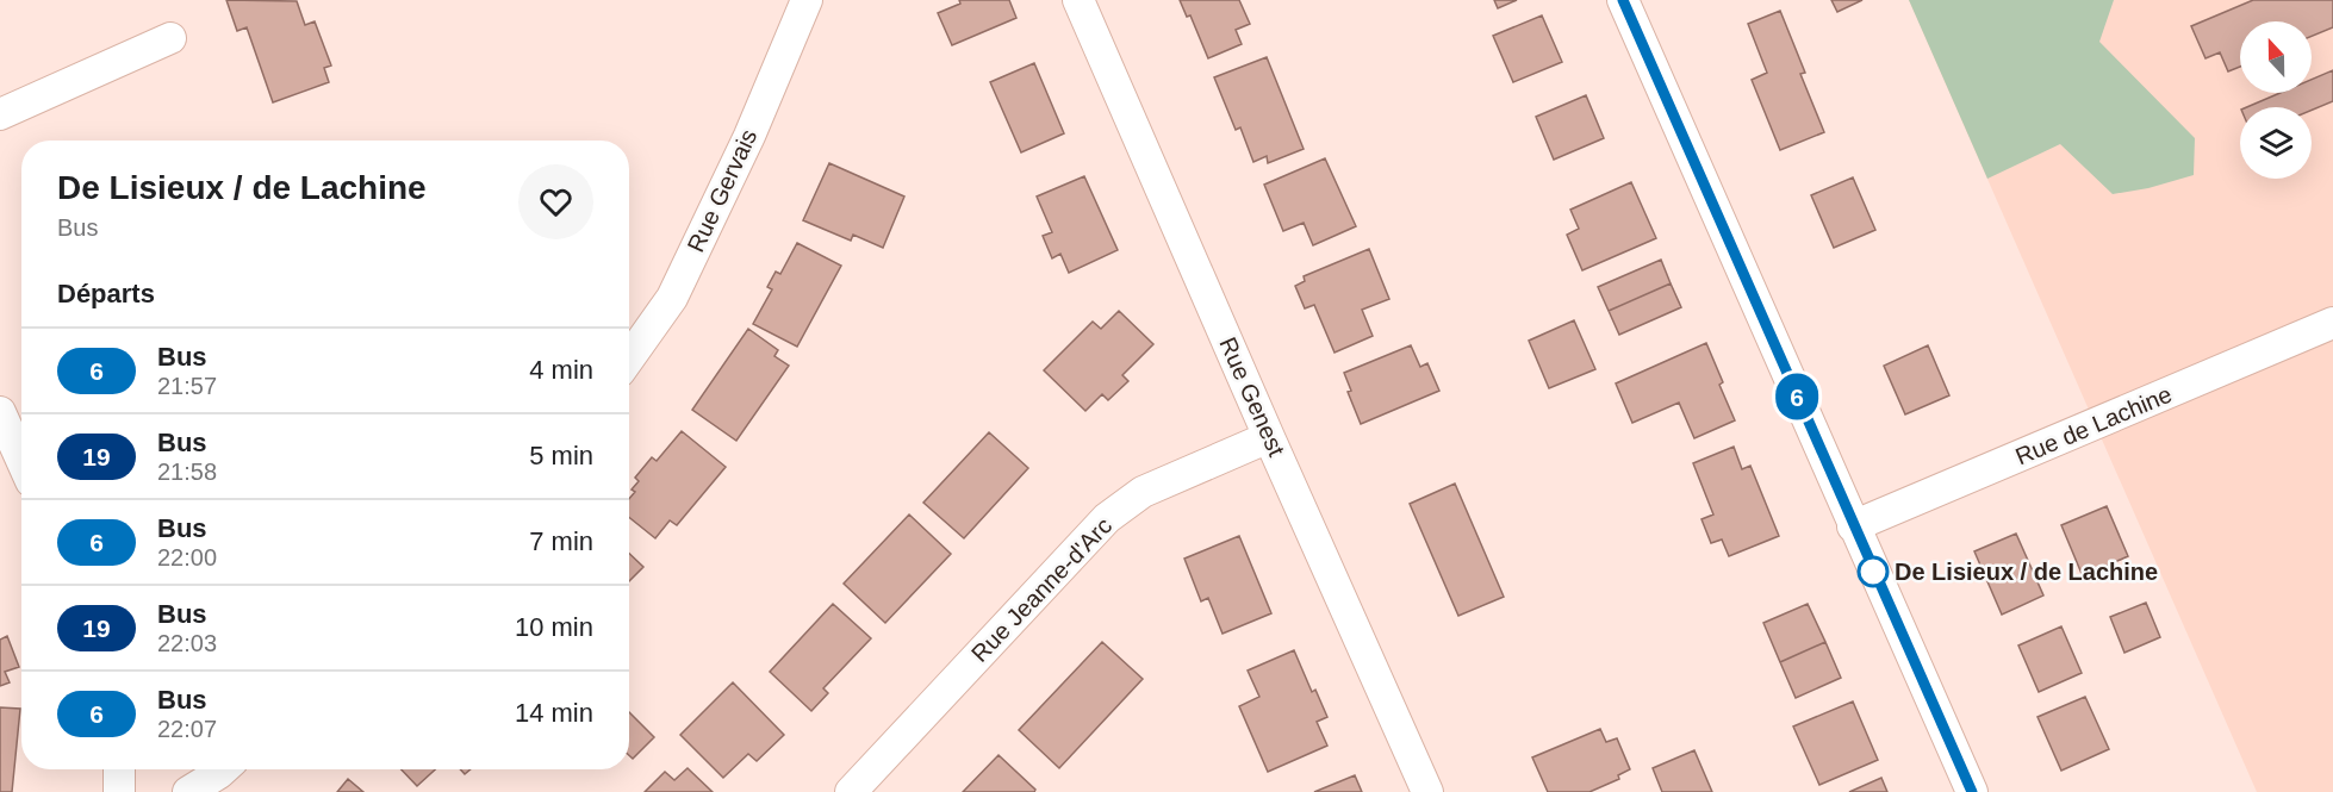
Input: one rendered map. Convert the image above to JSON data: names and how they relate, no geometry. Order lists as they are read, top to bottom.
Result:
{
  "streets": {
    "street": [
      "Rue Gervais",
      "Rue Genest",
      "Rue de Lachine",
      "Rue Jeanne-d'Arc"
    ]
  },
  "crossings": [
    ["Rue Genest", "Rue Jeanne-d'Arc"]
  ],
  "places": ["De Lisieux / de Lachine"],
  "lines": ["bus line 6"],
  "north": "top",
  "page": {
    "on_map": "6",
    "heading": [
      ["De Lisieux / de Lachine", "Bus"],
      "Départs"
    ],
    "list": [
      {
        "mark": "6",
        "name": "Bus",
        "note": "21:57",
        "value": "4 min"
      },
      {
        "mark": "19",
        "name": "Bus",
        "note": "21:58",
        "value": "5 min"
      },
      {
        "mark": "6",
        "name": "Bus",
        "note": "22:00",
        "value": "7 min"
      },
      {
        "mark": "19",
        "name": "Bus",
        "note": "22:03",
        "value": "10 min"
      },
      {
        "mark": "6",
        "name": "Bus",
        "note": "22:07",
        "value": "14 min"
      }
    ]
  }
}
